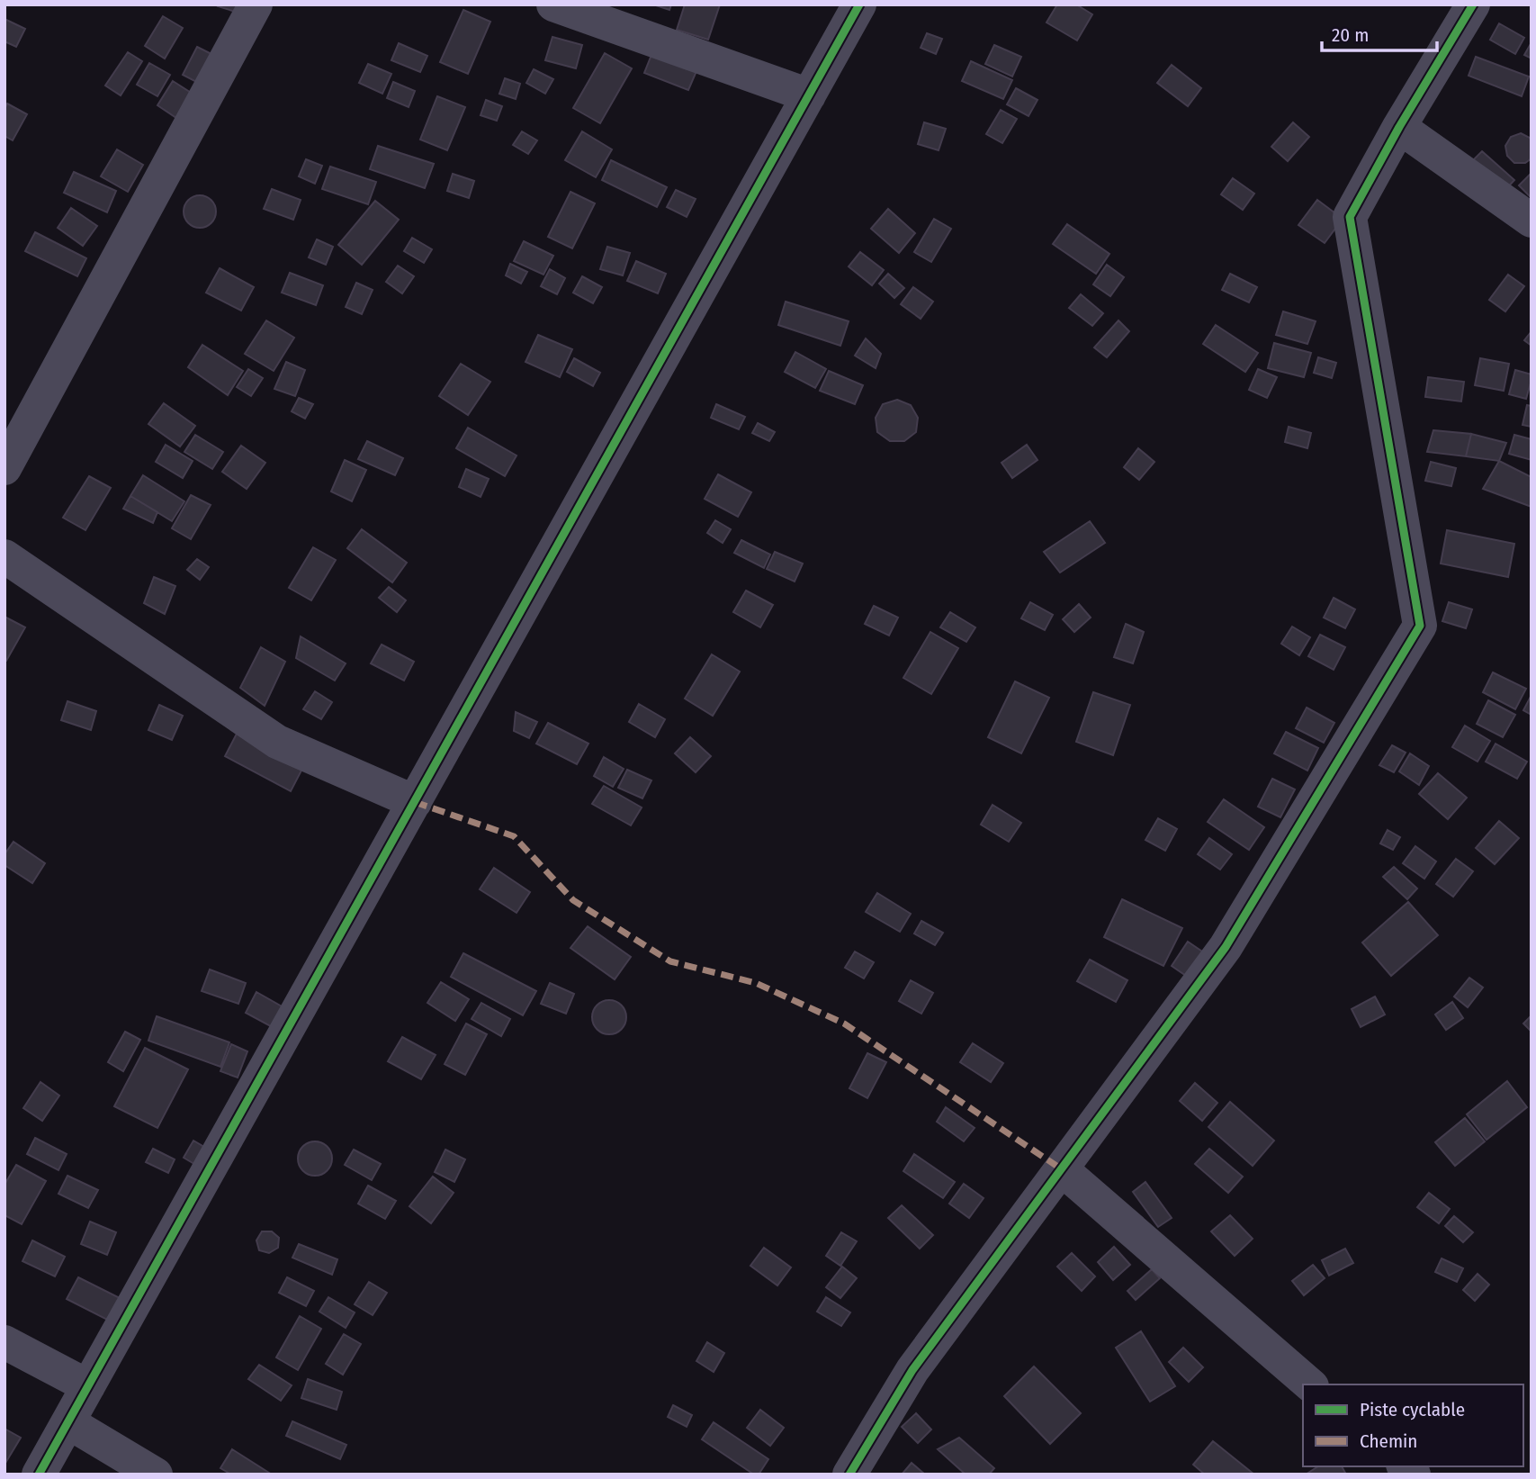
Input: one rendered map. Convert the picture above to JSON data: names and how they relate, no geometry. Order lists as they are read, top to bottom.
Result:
{
  "legend": ["Piste cyclable", "Chemin"],
  "scale_bar": "20 m"
}
